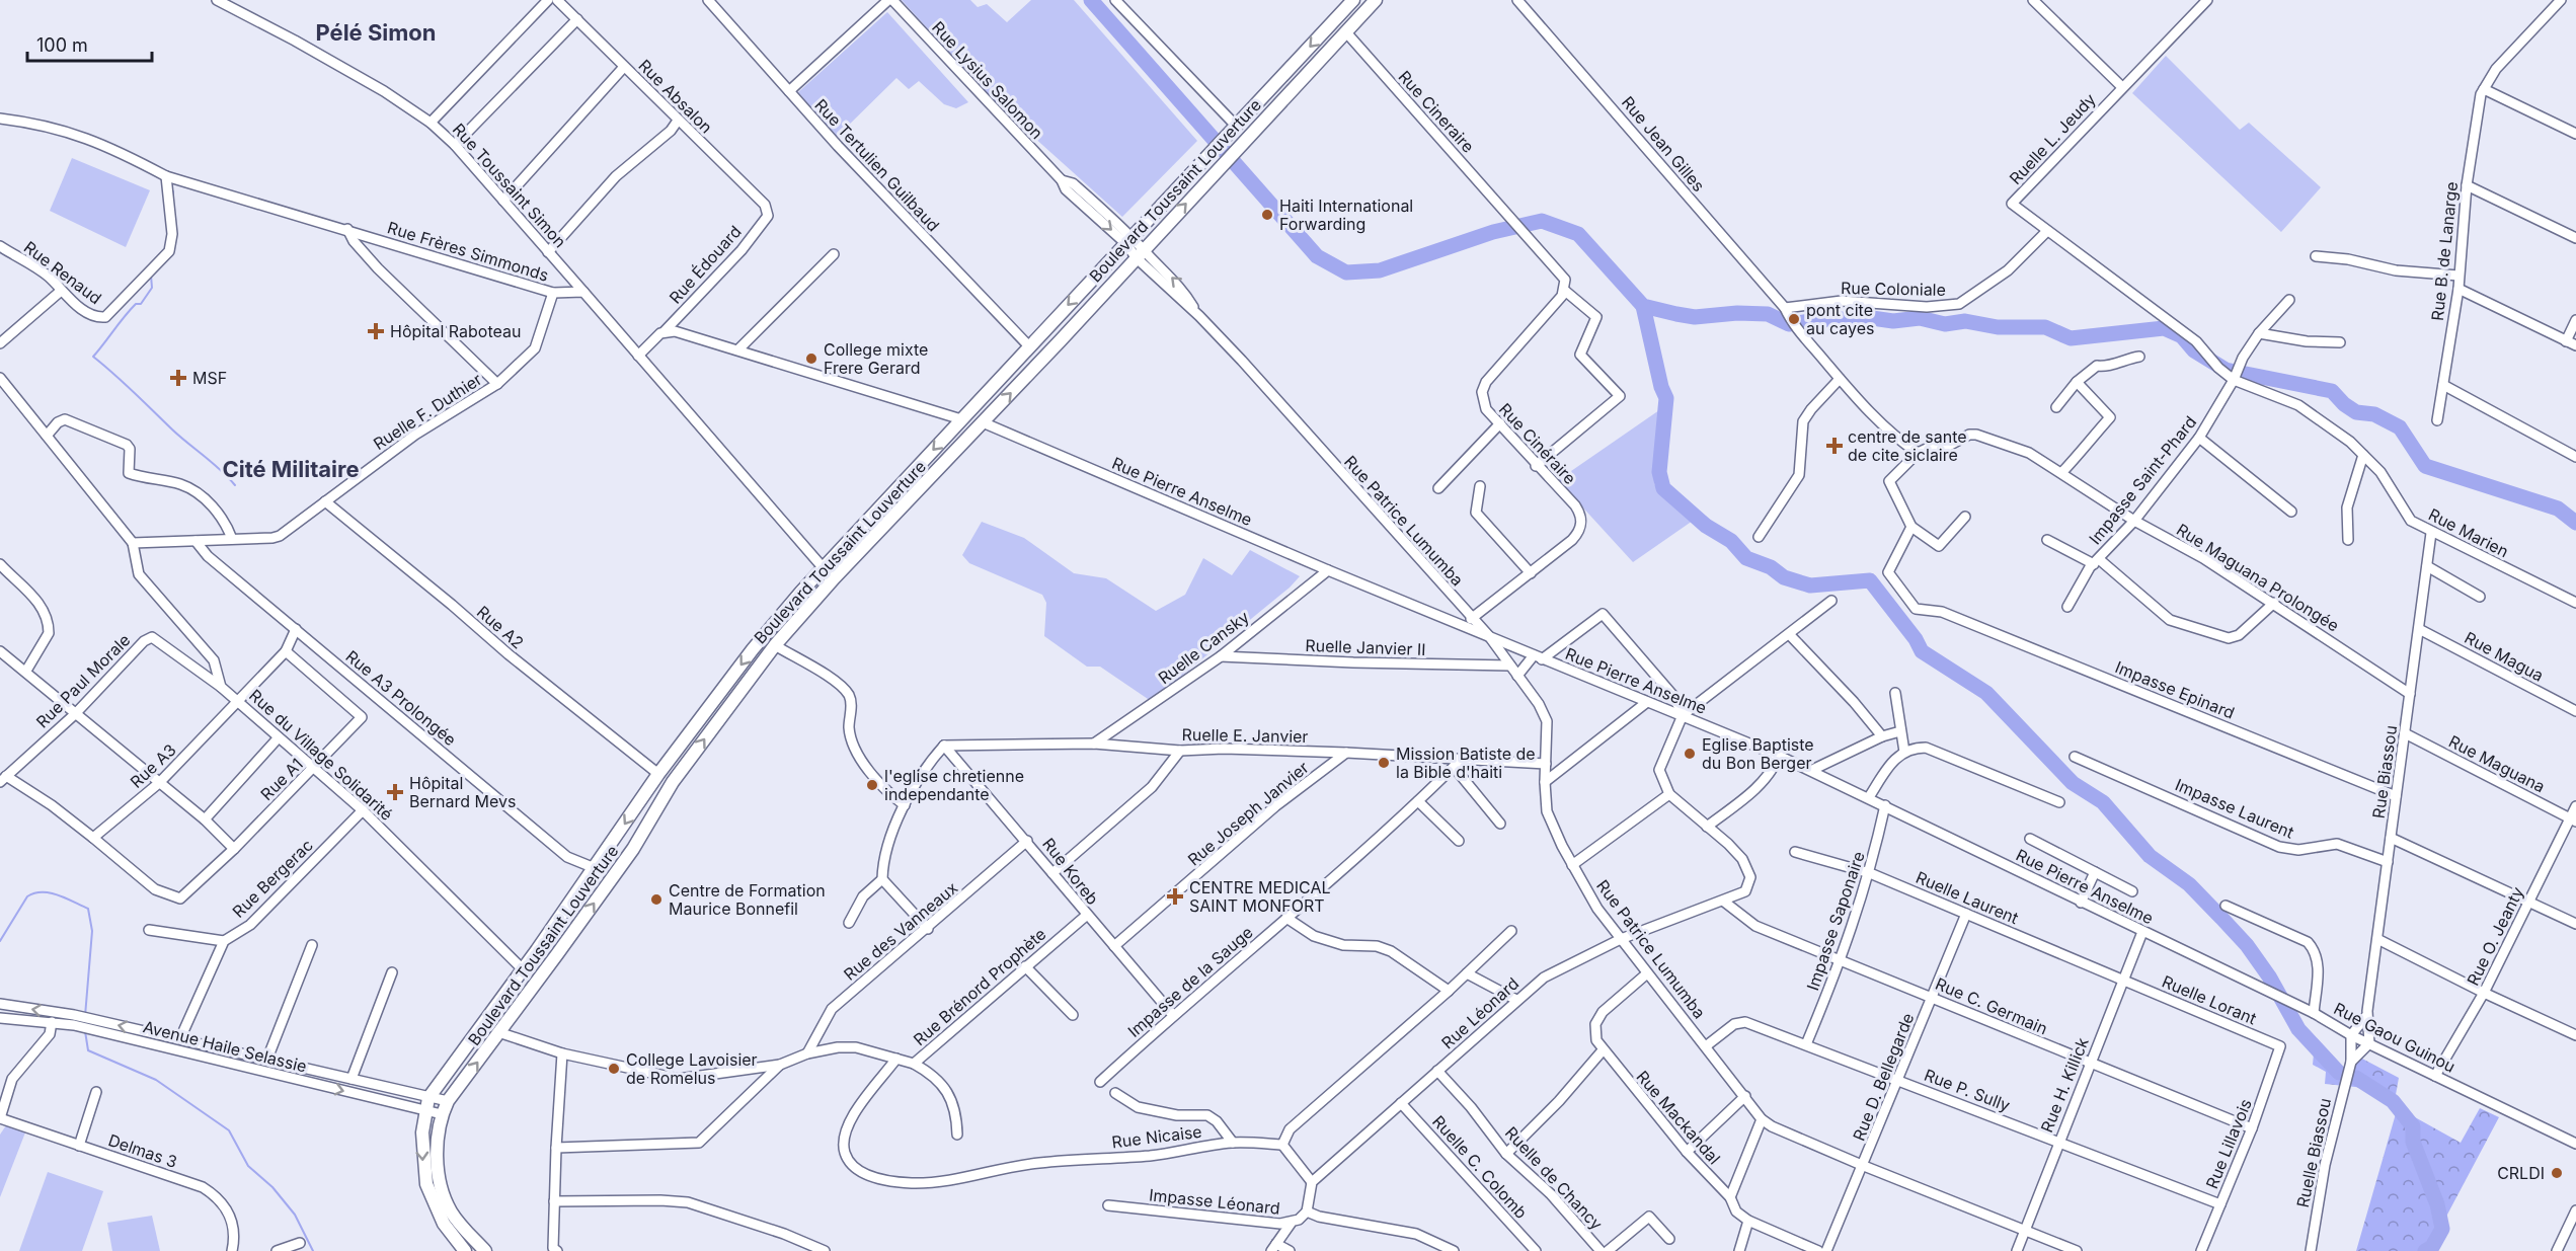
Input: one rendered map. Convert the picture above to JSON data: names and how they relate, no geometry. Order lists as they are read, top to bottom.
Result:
{
  "streets": {
    "main road": ["Boulevard Toussaint Louverture"],
    "street": [
      "Rue Lysius Salomon",
      "Rue Absalon",
      "Rue Cineraire",
      "Ruelle L. Jeudy",
      "Rue Jean Gilles",
      "Rue Tertulien Guilbaud",
      "Rue Toussaint Simon",
      "Rue Frères Simmonds",
      "Rue B. de Lanarge",
      "Rue Édouard",
      "Rue Renaud",
      "Rue Coloniale",
      "Ruelle F. Duthier",
      "Rue Cinéraire",
      "Impasse Saint-Phard",
      "Rue Pierre Anselme",
      "Rue Patrice Lumumba",
      "Rue Marien",
      "Rue Maguana Prolongée",
      "Rue A2",
      "Ruelle Cansky",
      "Ruelle Janvier II",
      "Rue Magua",
      "Rue Paul Morale",
      "Impasse Epinard",
      "Rue A3 Prolongée",
      "Ruelle E. Janvier",
      "Rue du Village Solidarité",
      "Rue Maguana",
      "Rue A3",
      "Rue Biassou",
      "Rue A1",
      "Impasse Laurent",
      "Rue Joseph Janvier",
      "Rue Koreb",
      "Rue Bergerac",
      "Ruelle Laurent",
      "Impasse Saponaire",
      "Rue des Vanneaux",
      "Rue O. Jeanty",
      "Impasse de la Sauge",
      "Rue Brénord Prophète",
      "Ruelle Lorant",
      "Rue C. Germain",
      "Rue Léonard",
      "Rue Gaou Guinou",
      "Avenue Haile Selassie",
      "Rue D. Bellegarde",
      "Rue H. Killick",
      "Rue P. Sully",
      "Rue Mackandal",
      "Rue Nicaise",
      "Rue Lillavois",
      "Delmas 3",
      "Ruelle Biassou",
      "Ruelle C. Colomb",
      "Ruelle de Chancy",
      "Impasse Léonard"
    ]
  },
  "crossings": [
    ["Rue Lysius Salomon", "Boulevard Toussaint Louverture"],
    ["Rue Lysius Salomon", "Rue Patrice Lumumba"],
    ["Rue Absalon", "Rue Édouard"],
    ["Rue Cineraire", "Boulevard Toussaint Louverture"],
    ["Rue Cineraire", "Rue Cinéraire"],
    ["Ruelle L. Jeudy", "Rue Coloniale"],
    ["Ruelle L. Jeudy", "Rue Marien"],
    ["Rue Jean Gilles", "Rue Coloniale"],
    ["Rue Tertulien Guilbaud", "Boulevard Toussaint Louverture"],
    ["Rue Toussaint Simon", "Rue Frères Simmonds"],
    ["Boulevard Toussaint Louverture", "Rue Pierre Anselme"],
    ["Boulevard Toussaint Louverture", "Rue Patrice Lumumba"],
    ["Boulevard Toussaint Louverture", "Rue A2"],
    ["Boulevard Toussaint Louverture", "Rue A3 Prolongée"],
    ["Boulevard Toussaint Louverture", "Rue du Village Solidarité"],
    ["Boulevard Toussaint Louverture", "Rue Brénord Prophète"],
    ["Boulevard Toussaint Louverture", "Avenue Haile Selassie"],
    ["Rue Frères Simmonds", "Rue Renaud"],
    ["Rue Frères Simmonds", "Ruelle F. Duthier"],
    ["Ruelle F. Duthier", "Rue A2"],
    ["Ruelle F. Duthier", "Rue A3 Prolongée"],
    ["Rue Cinéraire", "Rue Patrice Lumumba"],
    ["Impasse Saint-Phard", "Rue Marien"],
    ["Impasse Saint-Phard", "Rue Maguana Prolongée"],
    ["Rue Pierre Anselme", "Rue Patrice Lumumba"],
    ["Rue Pierre Anselme", "Ruelle Cansky"],
    ["Rue Pierre Anselme", "Impasse Saponaire"],
    ["Rue Pierre Anselme", "Rue Gaou Guinou"],
    ["Rue Pierre Anselme", "Rue H. Killick"],
    ["Rue Patrice Lumumba", "Ruelle Janvier II"],
    ["Rue Patrice Lumumba", "Ruelle E. Janvier"],
    ["Rue Patrice Lumumba", "Rue Léonard"],
    ["Rue Patrice Lumumba", "Rue D. Bellegarde"],
    ["Rue Patrice Lumumba", "Rue H. Killick"],
    ["Rue Patrice Lumumba", "Rue P. Sully"],
    ["Rue Patrice Lumumba", "Rue Mackandal"],
    ["Rue Marien", "Rue Biassou"],
    ["Rue Maguana Prolongée", "Rue Biassou"],
    ["Ruelle Cansky", "Ruelle Janvier II"],
    ["Ruelle Cansky", "Ruelle E. Janvier"],
    ["Rue Magua", "Rue Biassou"],
    ["Rue Paul Morale", "Rue du Village Solidarité"],
    ["Impasse Epinard", "Rue Biassou"],
    ["Rue A3 Prolongée", "Rue A3"],
    ["Ruelle E. Janvier", "Rue Joseph Janvier"],
    ["Ruelle E. Janvier", "Rue Koreb"],
    ["Ruelle E. Janvier", "Impasse de la Sauge"],
    ["Rue du Village Solidarité", "Rue A3"],
    ["Rue du Village Solidarité", "Rue A1"],
    ["Rue du Village Solidarité", "Rue Bergerac"],
    ["Rue Maguana", "Rue Biassou"],
    ["Rue Maguana", "Rue O. Jeanty"],
    ["Rue A3", "Rue A1"],
    ["Rue Biassou", "Impasse Laurent"],
    ["Rue Biassou", "Rue Gaou Guinou"],
    ["Rue Joseph Janvier", "Rue Koreb"],
    ["Rue Koreb", "Rue des Vanneaux"],
    ["Rue Koreb", "Impasse de la Sauge"],
    ["Rue Koreb", "Rue Brénord Prophète"],
    ["Ruelle Laurent", "Impasse Saponaire"],
    ["Ruelle Laurent", "Ruelle Lorant"],
    ["Ruelle Laurent", "Rue D. Bellegarde"],
    ["Ruelle Laurent", "Rue H. Killick"],
    ["Impasse Saponaire", "Rue C. Germain"],
    ["Impasse Saponaire", "Rue P. Sully"],
    ["Rue des Vanneaux", "Rue Brénord Prophète"],
    ["Rue O. Jeanty", "Rue Gaou Guinou"],
    ["Rue Brénord Prophète", "Rue Nicaise"],
    ["Ruelle Lorant", "Rue H. Killick"],
    ["Ruelle Lorant", "Rue Lillavois"],
    ["Rue C. Germain", "Rue Léonard"],
    ["Rue C. Germain", "Rue D. Bellegarde"],
    ["Rue C. Germain", "Rue H. Killick"],
    ["Rue C. Germain", "Rue Lillavois"],
    ["Rue Léonard", "Ruelle C. Colomb"],
    ["Rue Léonard", "Ruelle de Chancy"],
    ["Rue D. Bellegarde", "Rue P. Sully"],
    ["Rue H. Killick", "Rue P. Sully"],
    ["Rue P. Sully", "Rue Lillavois"]
  ],
  "districts": ["Pélé Simon", "Cité Militaire"],
  "places": {
    "other": [
      "Haiti International Forwarding",
      "pont cite au cayes",
      "College mixte Frere Gerard",
      "Eglise Baptiste du Bon Berger",
      "Mission Batiste de la Bible d'haiti",
      "l'eglise chretienne independante",
      "Centre de Formation Maurice Bonnefil",
      "College Lavoisier de Romelus",
      "CRLDI"
    ],
    "health": [
      "Hôpital Raboteau",
      "MSF",
      "centre de sante de cite siclaire",
      "Hôpital Bernard Mevs",
      "CENTRE MEDICAL SAINT MONFORT"
    ]
  },
  "scale_bar": "100 m"
}
